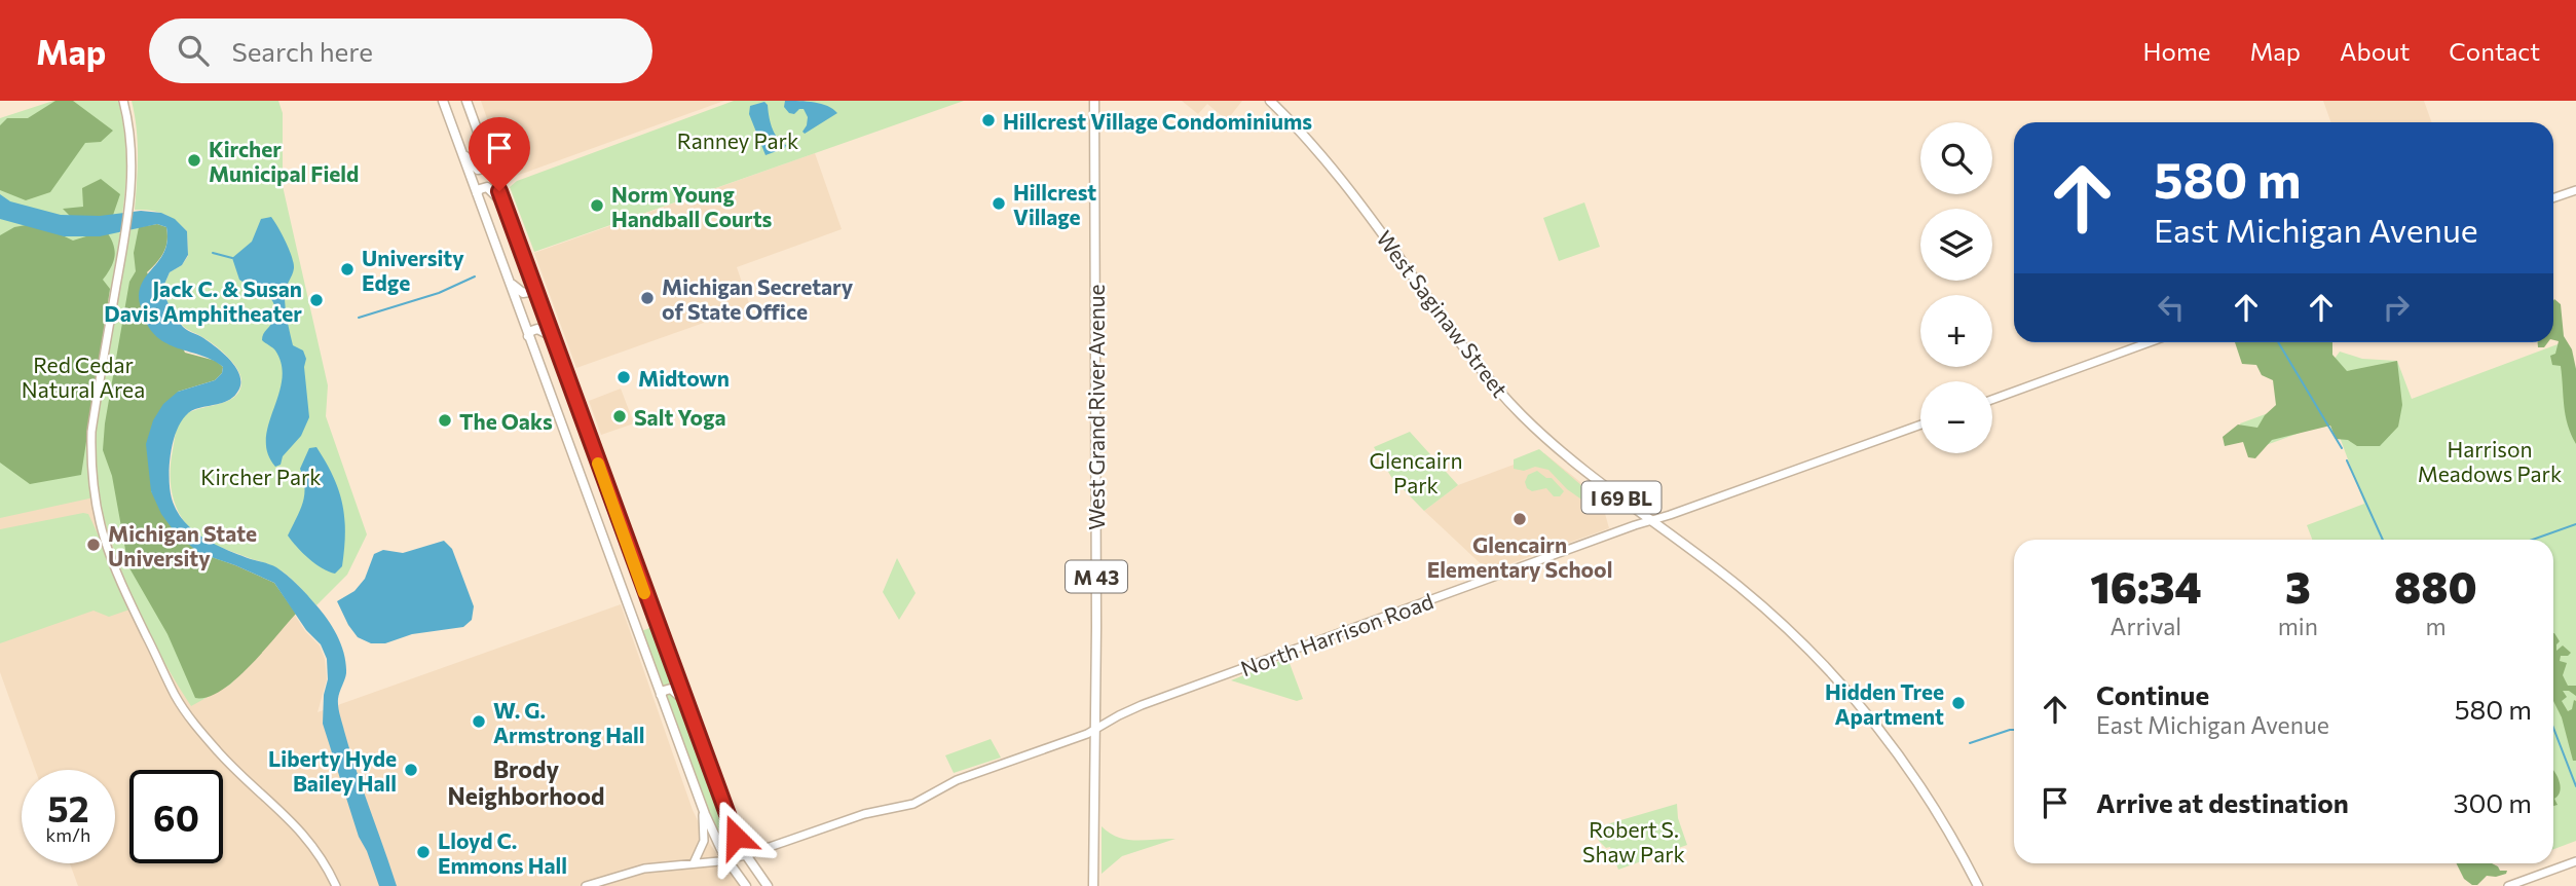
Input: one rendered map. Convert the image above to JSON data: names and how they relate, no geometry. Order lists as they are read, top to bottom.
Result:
{
  "streets": {
    "main road": [
      "West Saginaw Street",
      "West Grand River Avenue",
      "I 69 BL",
      "M 43"
    ],
    "street": ["North Harrison Road"]
  },
  "crossings": [
    ["West Saginaw Street", "North Harrison Road"],
    ["West Grand River Avenue", "North Harrison Road"]
  ],
  "districts": ["Brody Neighborhood"],
  "parks": [
    "Ranney Park",
    "Red Cedar Natural Area",
    "Harrison Meadows Park",
    "Glencairn Park",
    "Kircher Park",
    "Robert S. Shaw Park"
  ],
  "places": [
    "Hillcrest Village Condominiums",
    "Kircher Municipal Field",
    "Hillcrest Village",
    "Norm Young Handball Courts",
    "University Edge",
    "Michigan Secretary of State Office",
    "Jack C. & Susan Davis Amphitheater",
    "Midtown",
    "Salt Yoga",
    "The Oaks",
    "Glencairn Elementary School",
    "Michigan State University",
    "Hidden Tree Apartment",
    "W. G. Armstrong Hall",
    "Liberty Hyde Bailey Hall",
    "Lloyd C. Emmons Hall"
  ],
  "page": {
    "header": "Map",
    "search": "Search here",
    "nav": [
      "Home",
      "Map",
      "About",
      "Contact"
    ],
    "map_buttons": ["+", "−"],
    "turn": ["580 m", "East Michigan Avenue"],
    "eta": [
      "16:34",
      "Arrival",
      "3",
      "min",
      "880",
      "m"
    ],
    "list": [
      {
        "name": "Continue",
        "note": "East Michigan Avenue",
        "value": "580 m"
      },
      {
        "name": "Arrive at destination",
        "value": "300 m"
      }
    ],
    "speed": "52 km/h",
    "limit": "60"
  }
}
